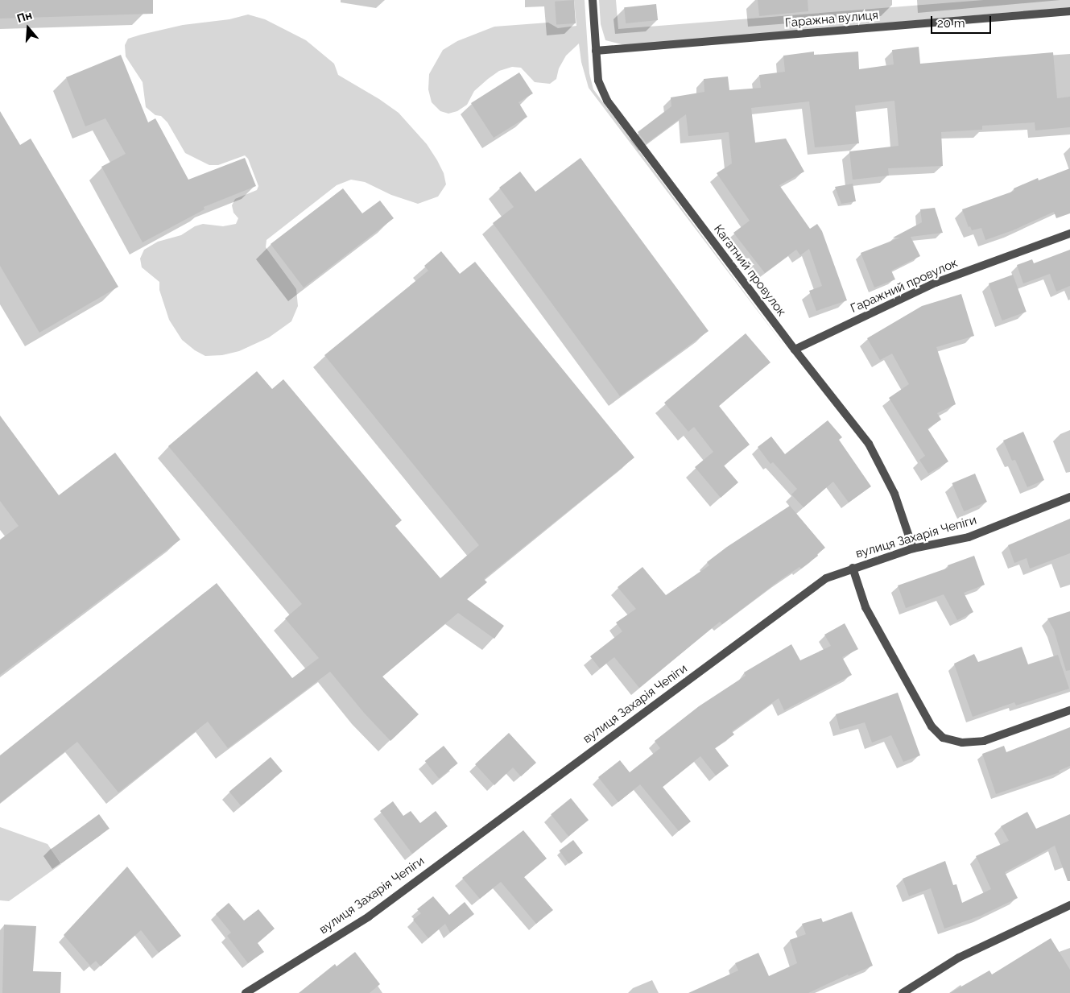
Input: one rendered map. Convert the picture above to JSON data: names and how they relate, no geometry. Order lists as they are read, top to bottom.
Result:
{
  "streets": {
    "street": [
      "Гаражна вулиця",
      "Кагатний провулок",
      "Гаражний провулок",
      "вулиця Захарія Чепіги"
    ]
  },
  "crossings": [
    ["Гаражна вулиця", "Кагатний провулок"],
    ["Кагатний провулок", "Гаражний провулок"],
    ["Кагатний провулок", "вулиця Захарія Чепіги"]
  ],
  "scale_bar": "20 m",
  "north": "top"
}
